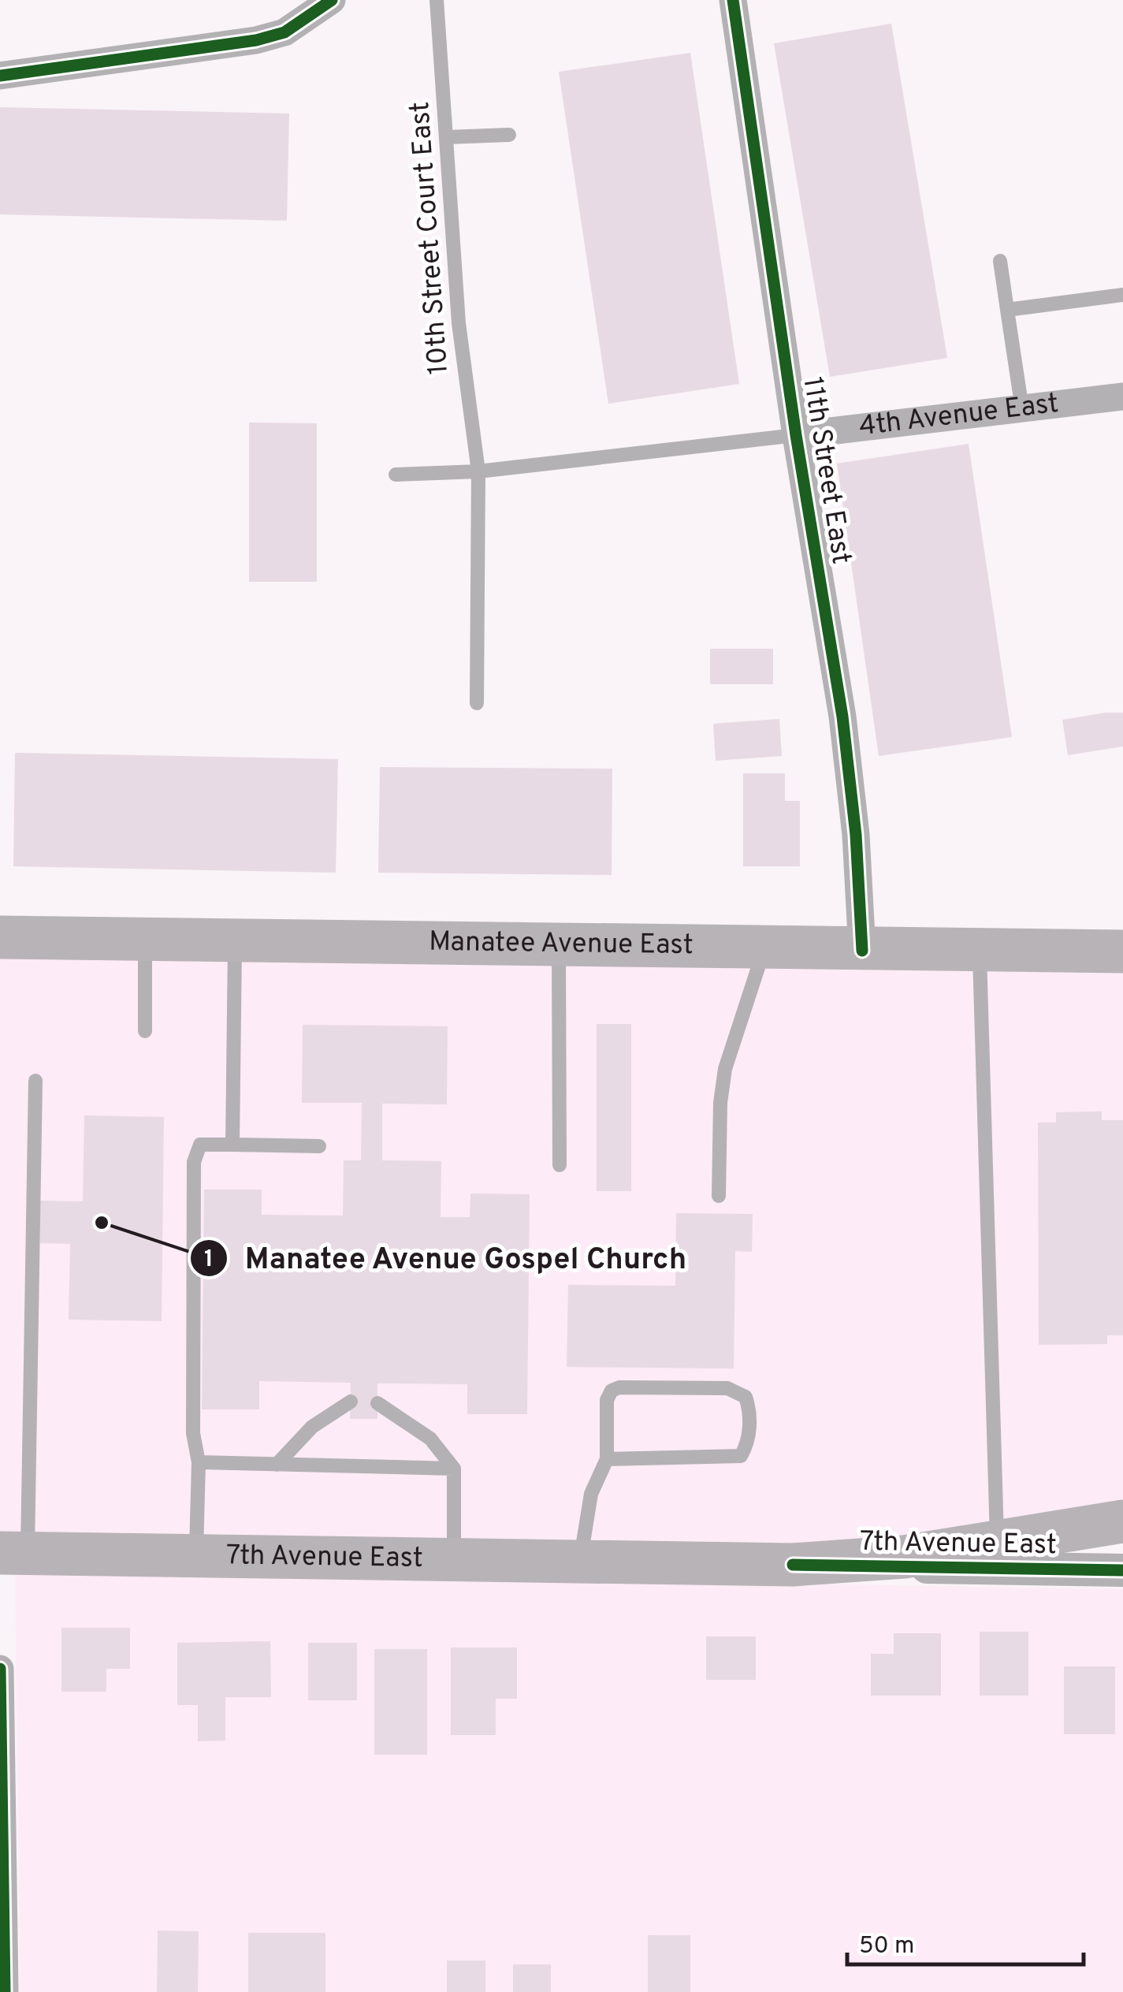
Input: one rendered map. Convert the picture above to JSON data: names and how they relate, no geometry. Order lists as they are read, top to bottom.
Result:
{
  "streets": {
    "main road": ["Manatee Avenue East", "7th Avenue East"],
    "street": ["4th Avenue East", "11th Street East"],
    "lane": ["10th Street Court East"]
  },
  "crossings": [
    ["4th Avenue East", "11th Street East"],
    ["11th Street East", "Manatee Avenue East"]
  ],
  "places": ["Manatee Avenue Gospel Church"],
  "scale_bar": "50 m"
}
